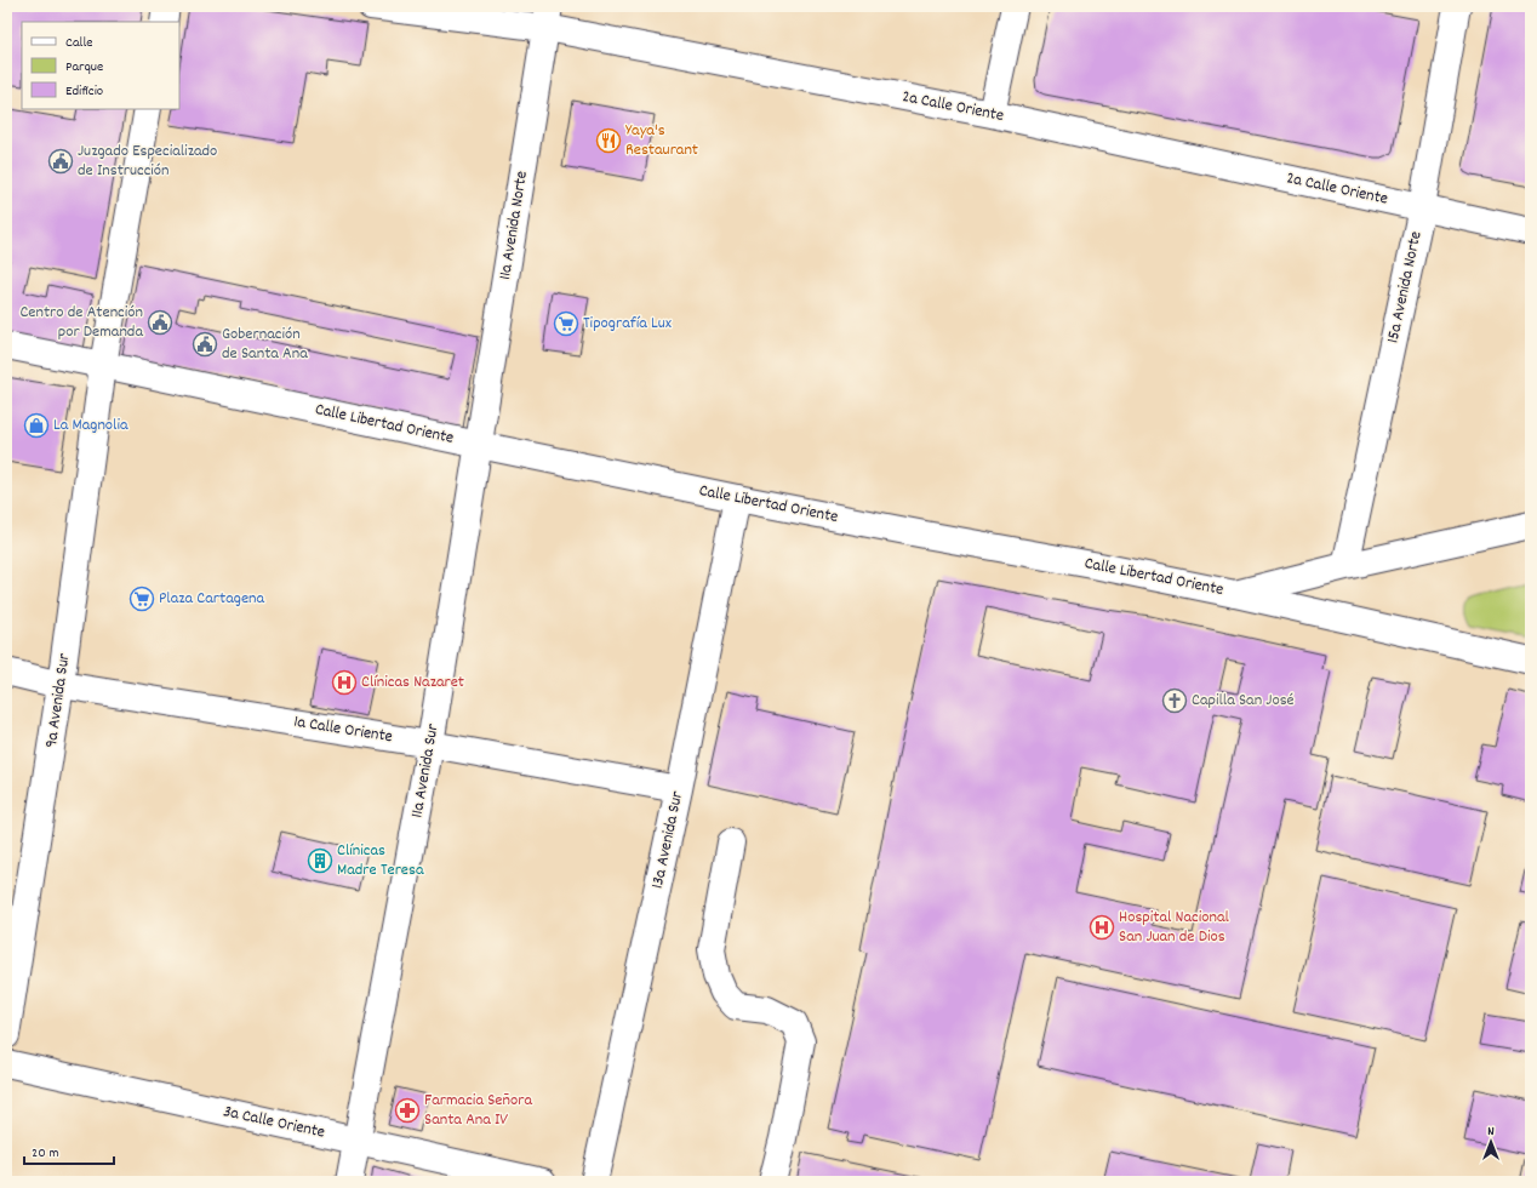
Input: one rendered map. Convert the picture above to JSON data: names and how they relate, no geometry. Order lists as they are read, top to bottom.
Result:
{
  "streets": {
    "street": [
      "2a Calle Oriente",
      "11a Avenida Norte",
      "15a Avenida Norte",
      "Calle Libertad Oriente",
      "9a Avenida Sur",
      "1a Calle Oriente",
      "11a Avenida Sur",
      "13a Avenida Sur",
      "3a Calle Oriente"
    ]
  },
  "crossings": [
    ["2a Calle Oriente", "11a Avenida Norte"],
    ["2a Calle Oriente", "15a Avenida Norte"],
    ["11a Avenida Norte", "Calle Libertad Oriente"],
    ["11a Avenida Norte", "11a Avenida Sur"],
    ["Calle Libertad Oriente", "9a Avenida Sur"],
    ["Calle Libertad Oriente", "11a Avenida Sur"],
    ["Calle Libertad Oriente", "13a Avenida Sur"],
    ["9a Avenida Sur", "1a Calle Oriente"],
    ["1a Calle Oriente", "11a Avenida Sur"],
    ["1a Calle Oriente", "13a Avenida Sur"],
    ["11a Avenida Sur", "3a Calle Oriente"]
  ],
  "places": {
    "restaurant": ["Yaya's Restaurant"],
    "public building": ["Juzgado Especializado de Instrucción", "Centro de Atención por Demanda", "Gobernación de Santa Ana"],
    "supermarket": ["Tipografía Lux", "Plaza Cartagena"],
    "shop": ["La Magnolia"],
    "hospital": ["Clínicas Nazaret", "Hospital Nacional San Juan de Dios"],
    "church": ["Capilla San José"],
    "building": ["Clínicas Madre Teresa"],
    "pharmacy": ["Farmacia Señora Santa Ana IV"]
  },
  "legend": ["Calle", "Parque", "Edificio"],
  "scale_bar": "20 m",
  "north": "top"
}
